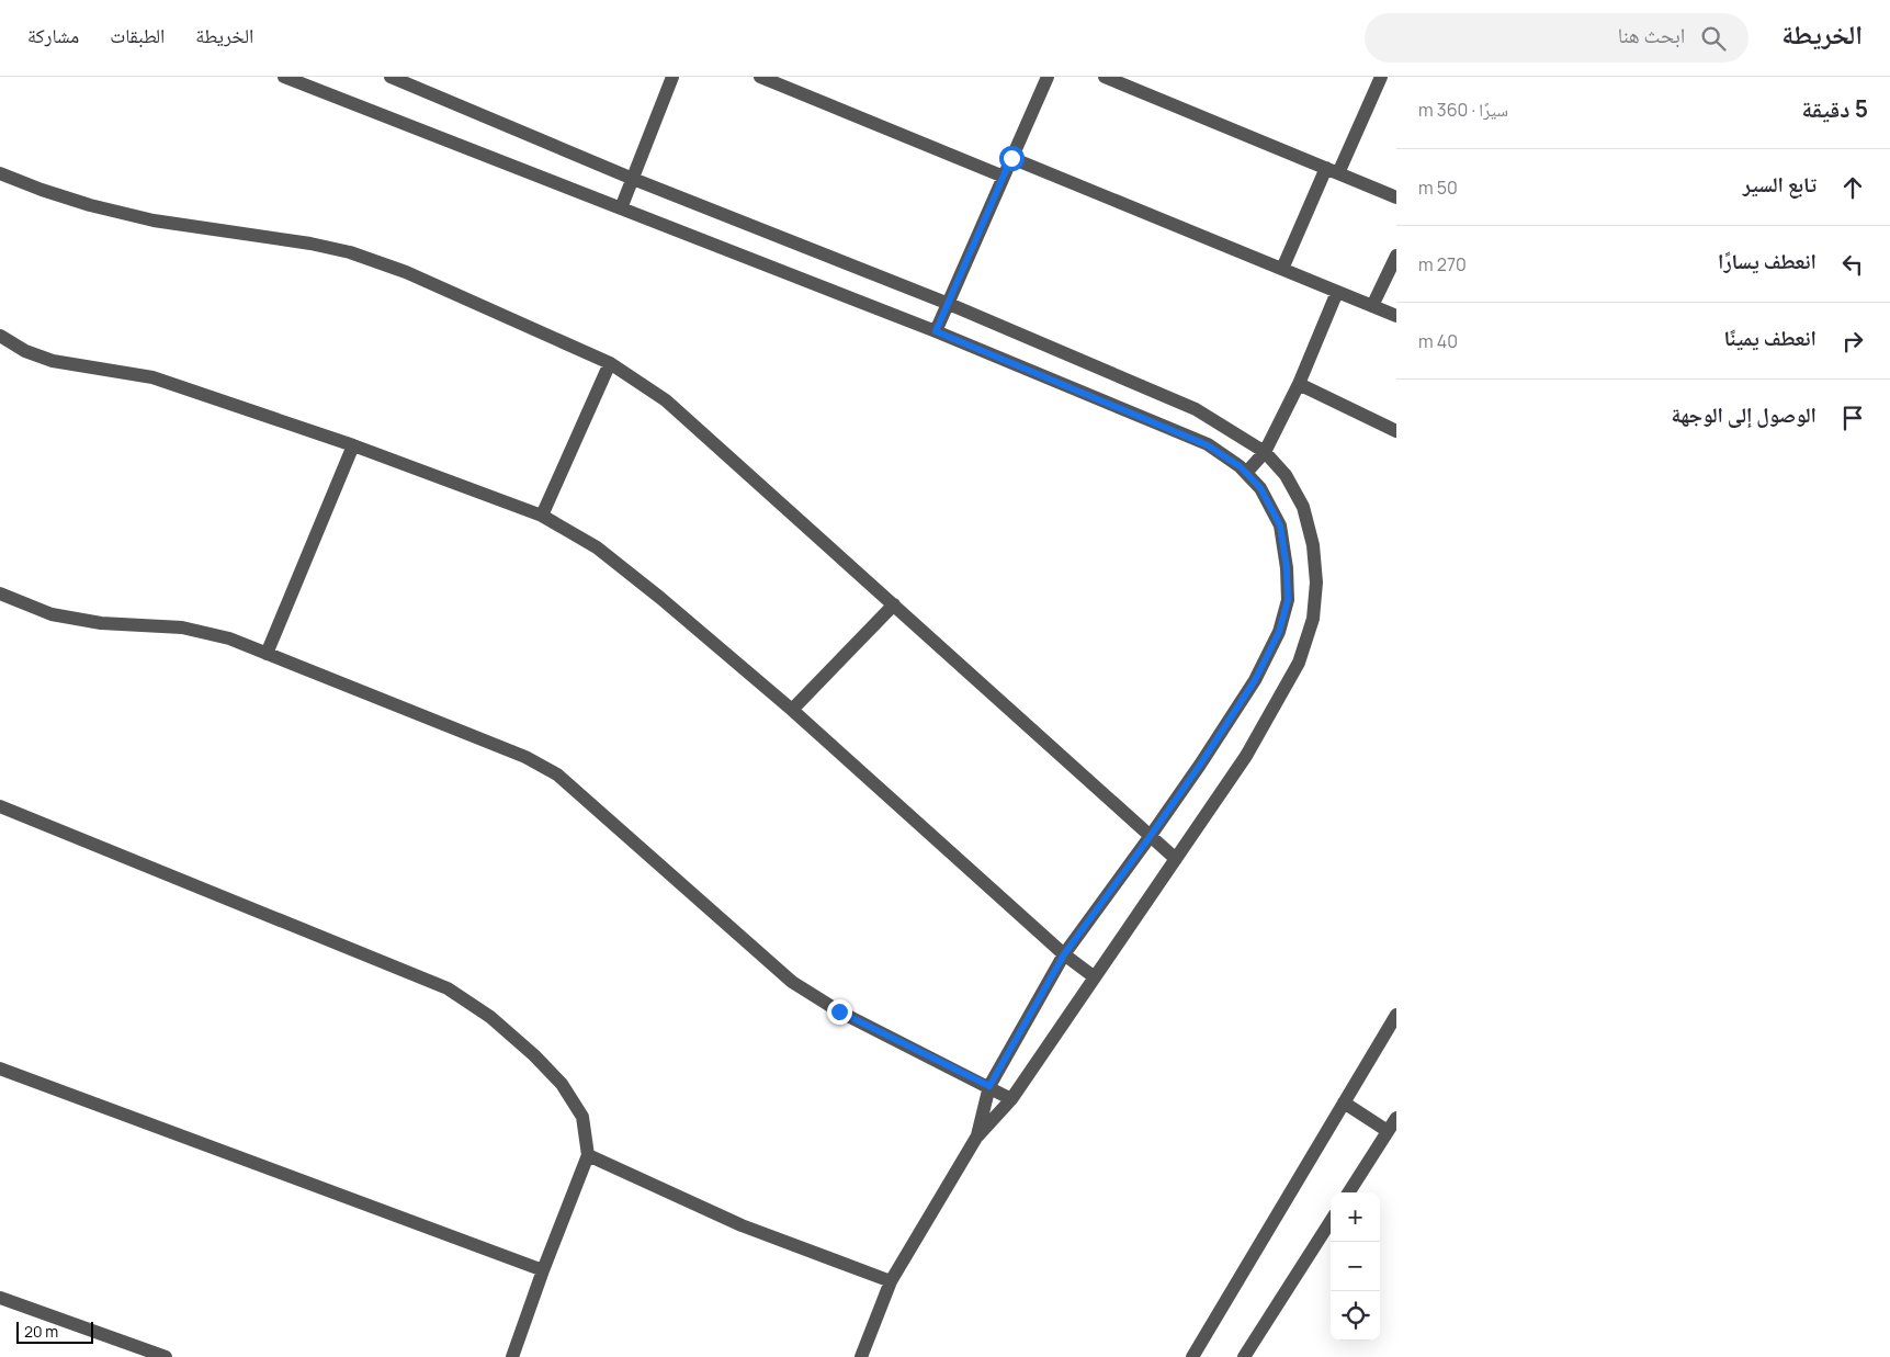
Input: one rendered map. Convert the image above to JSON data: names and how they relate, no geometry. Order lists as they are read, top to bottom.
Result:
{
  "scale_bar": "20 m",
  "page": {
    "header": "الخريطة",
    "search": "ابحث هنا",
    "nav": ["الخريطة", "الطبقات", "مشاركة"],
    "heading": ["5 دقيقة", "سيرًا · 360 m"],
    "list": [
      ["تابع السير", "50 m"],
      ["انعطف يسارًا", "270 m"],
      ["انعطف يمينًا", "40 m"],
      "الوصول إلى الوجهة"
    ],
    "map_buttons": ["+", "−"],
    "scale": "20 m"
  }
}
